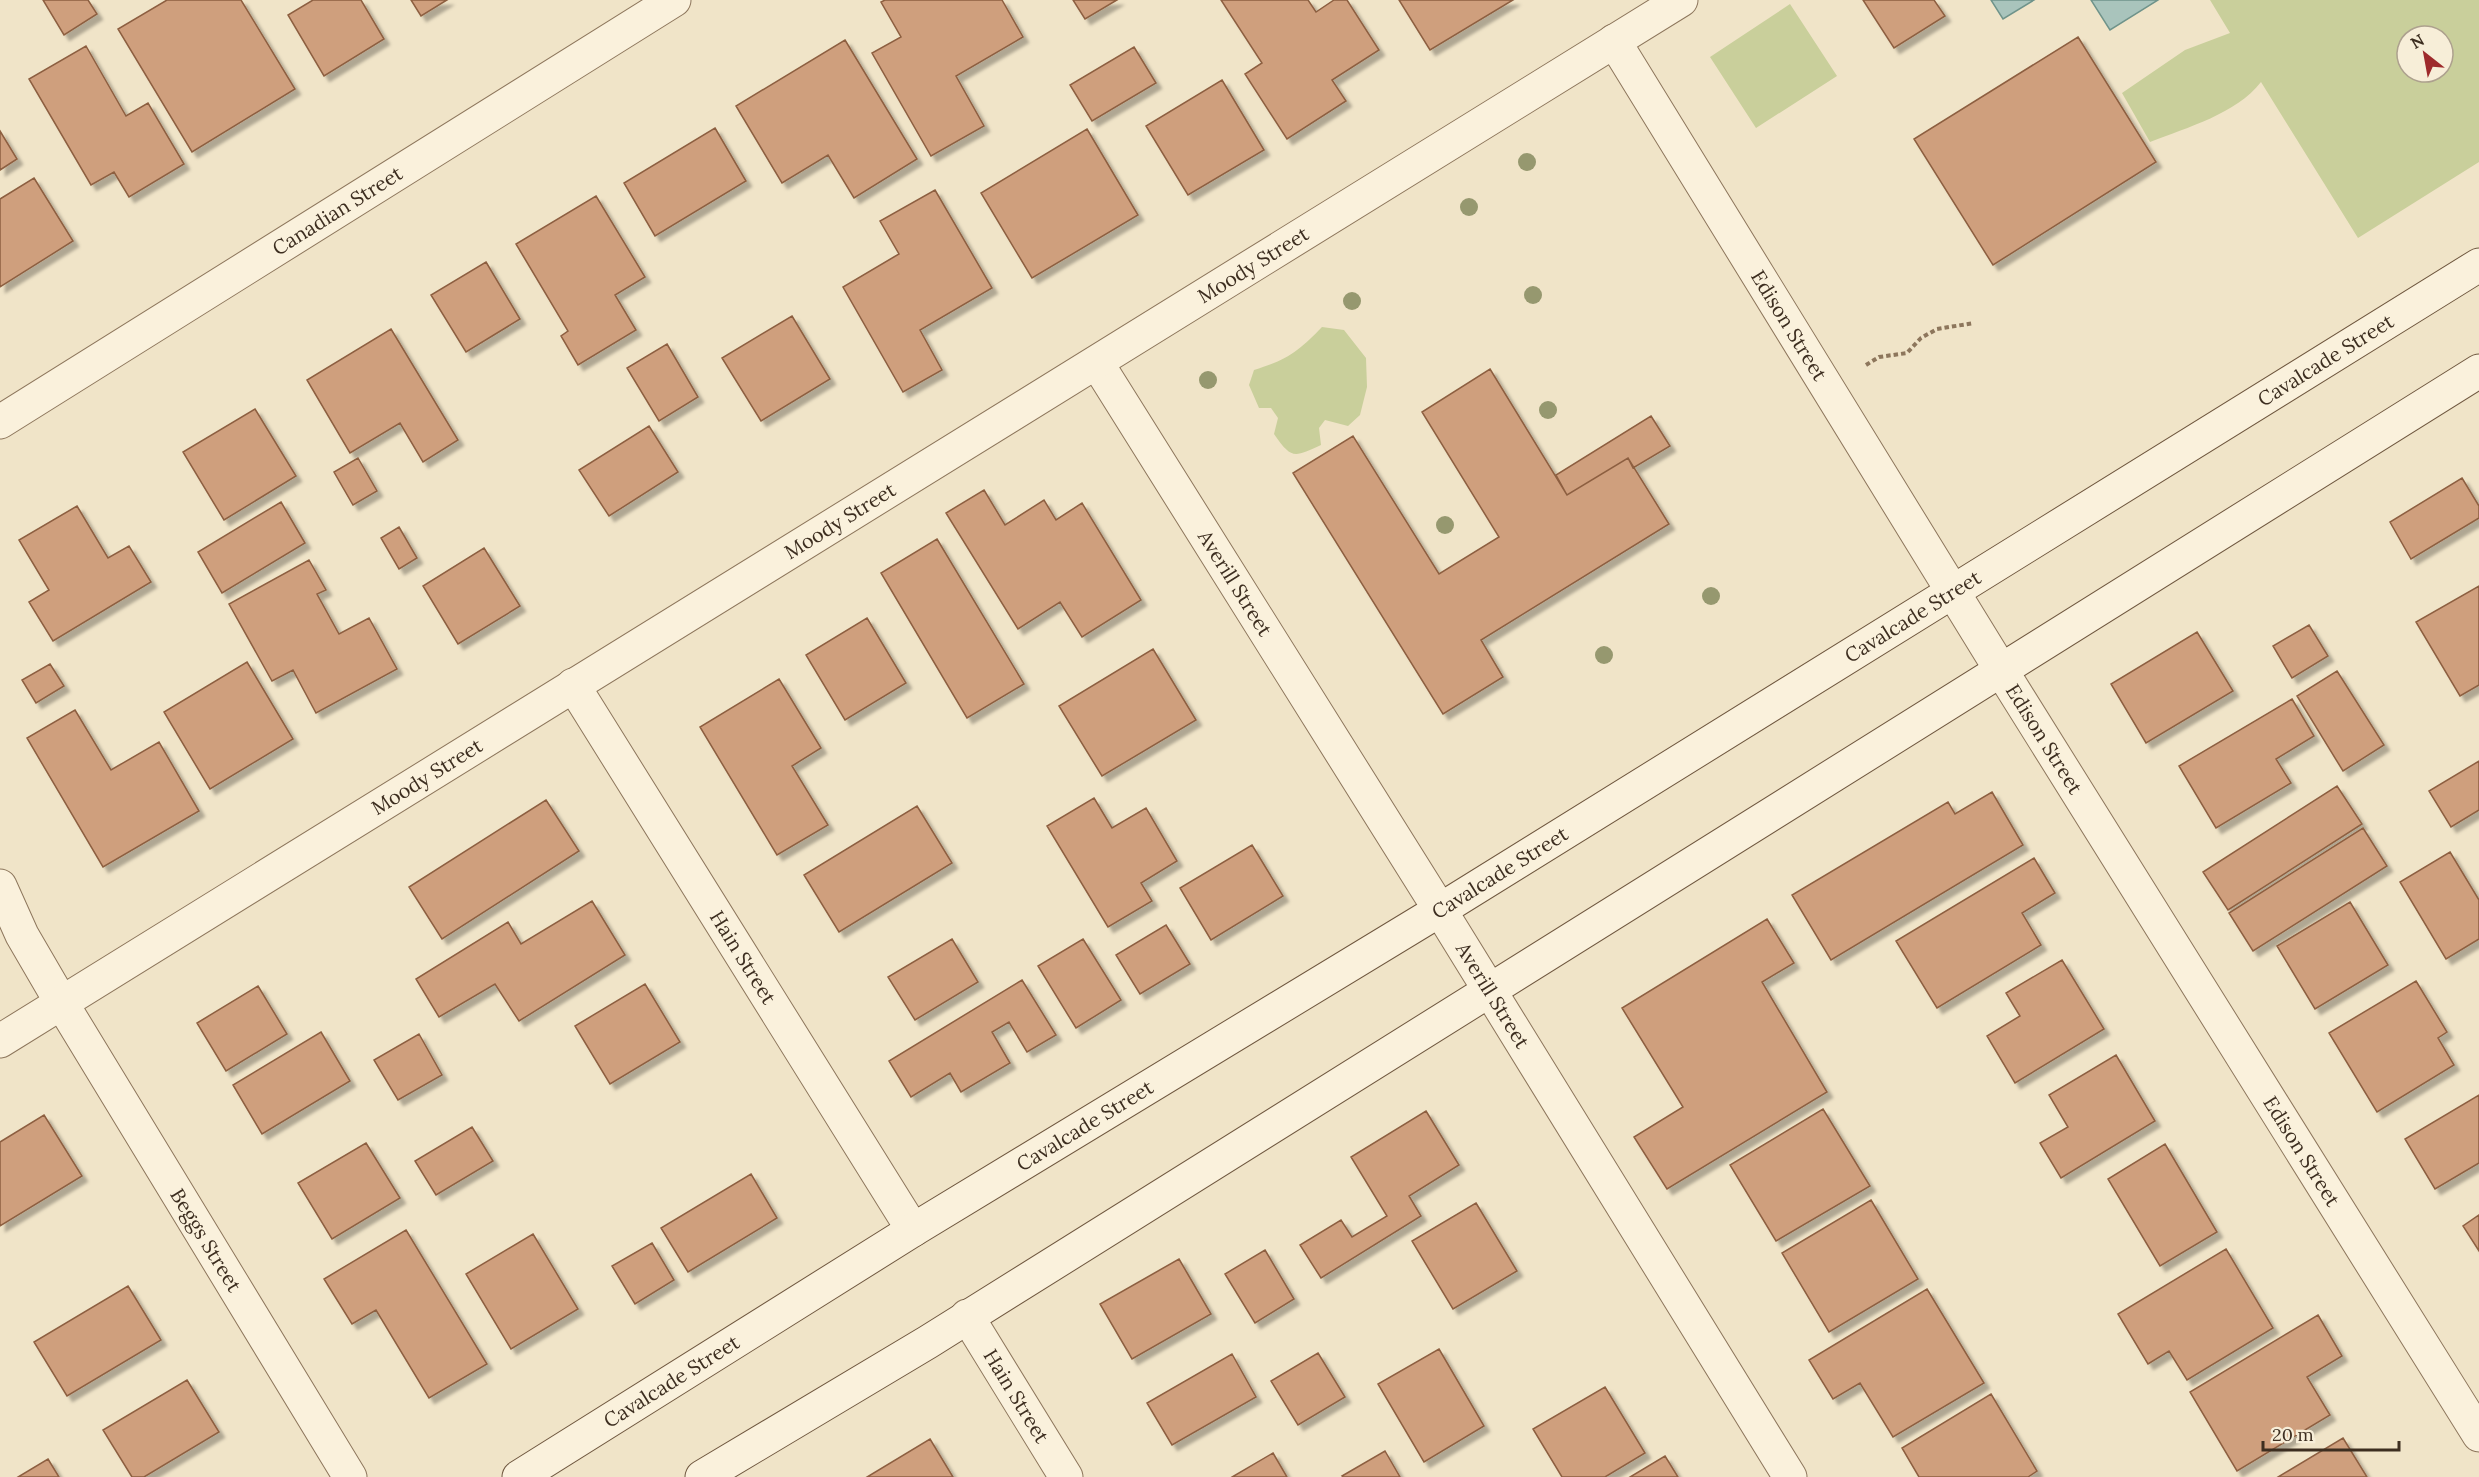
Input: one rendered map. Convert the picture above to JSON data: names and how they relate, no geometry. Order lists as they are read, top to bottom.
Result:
{
  "streets": {
    "street": [
      "Canadian Street",
      "Moody Street",
      "Edison Street",
      "Cavalcade Street",
      "Averill Street",
      "Hain Street",
      "Beggs Street"
    ]
  },
  "crossings": [
    ["Moody Street", "Edison Street"],
    ["Moody Street", "Averill Street"],
    ["Moody Street", "Hain Street"],
    ["Moody Street", "Beggs Street"],
    ["Edison Street", "Cavalcade Street"],
    ["Cavalcade Street", "Averill Street"],
    ["Cavalcade Street", "Hain Street"]
  ],
  "scale_bar": "20 m",
  "north": "top left"
}
